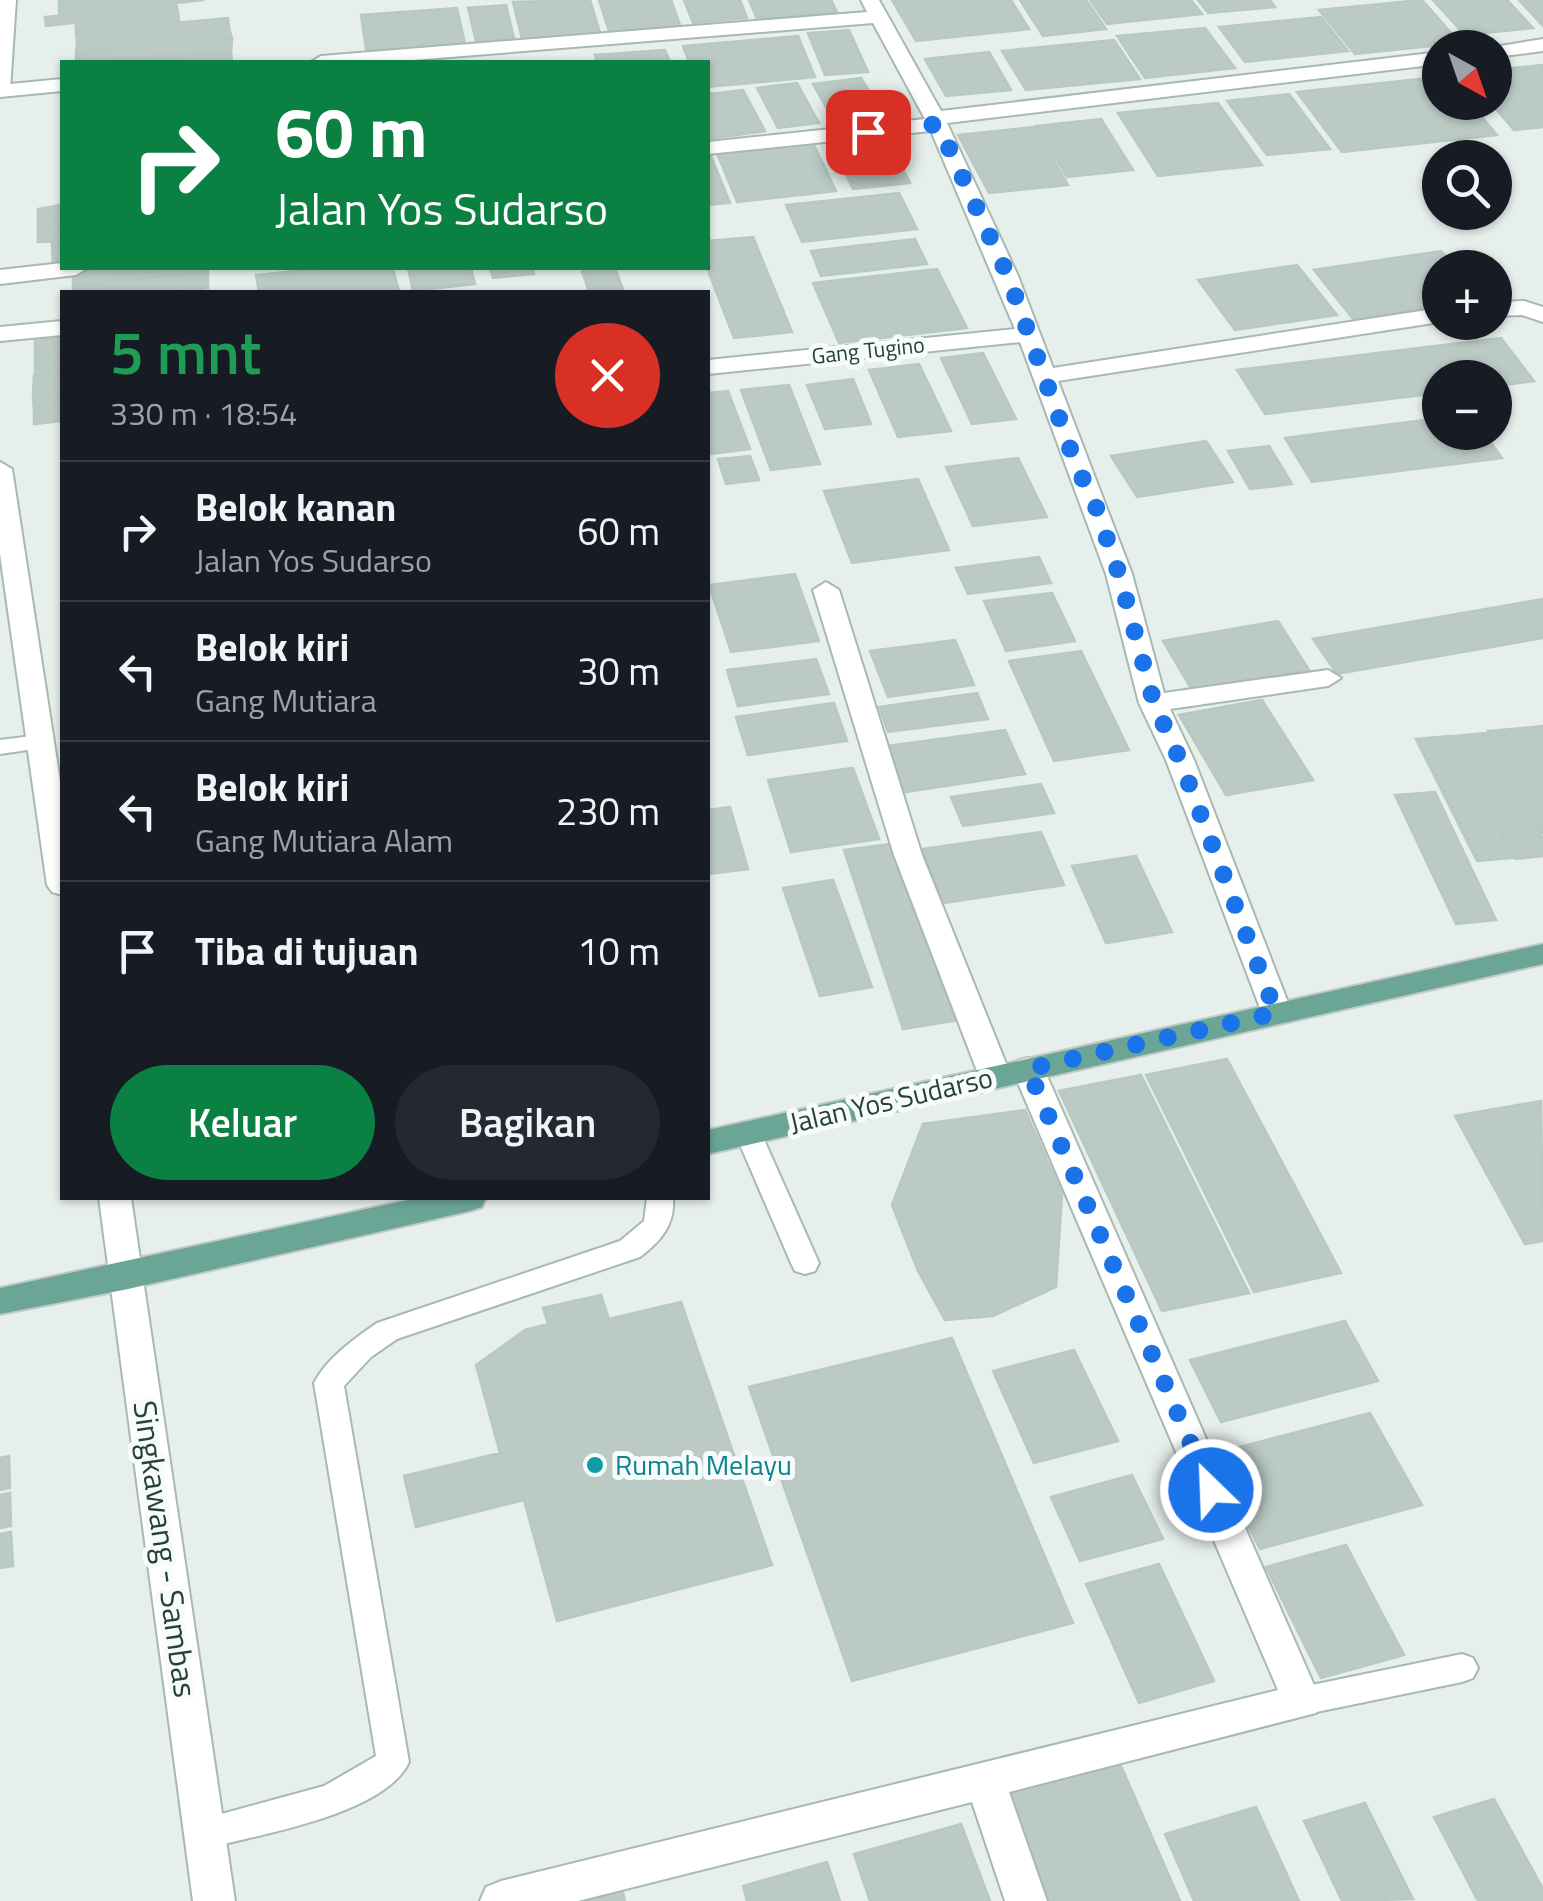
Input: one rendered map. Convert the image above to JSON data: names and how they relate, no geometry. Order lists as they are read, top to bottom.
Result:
{
  "streets": {
    "main road": ["Jalan Yos Sudarso"],
    "street": ["Gang Tugino", "Singkawang - Sambas"]
  },
  "places": ["Rumah Melayu"],
  "north": "bottom right",
  "page": {
    "map_buttons": ["+", "−"],
    "turn": ["60 m", "Jalan Yos Sudarso"],
    "heading": ["5 mnt", "330 m · 18:54"],
    "list": [
      {
        "name": "Belok kanan",
        "note": "Jalan Yos Sudarso",
        "value": "60 m"
      },
      {
        "name": "Belok kiri",
        "note": "Gang Mutiara",
        "value": "30 m"
      },
      {
        "name": "Belok kiri",
        "note": "Gang Mutiara Alam",
        "value": "230 m"
      },
      {
        "name": "Tiba di tujuan",
        "value": "10 m"
      }
    ],
    "buttons": ["Keluar", "Bagikan"]
  }
}
